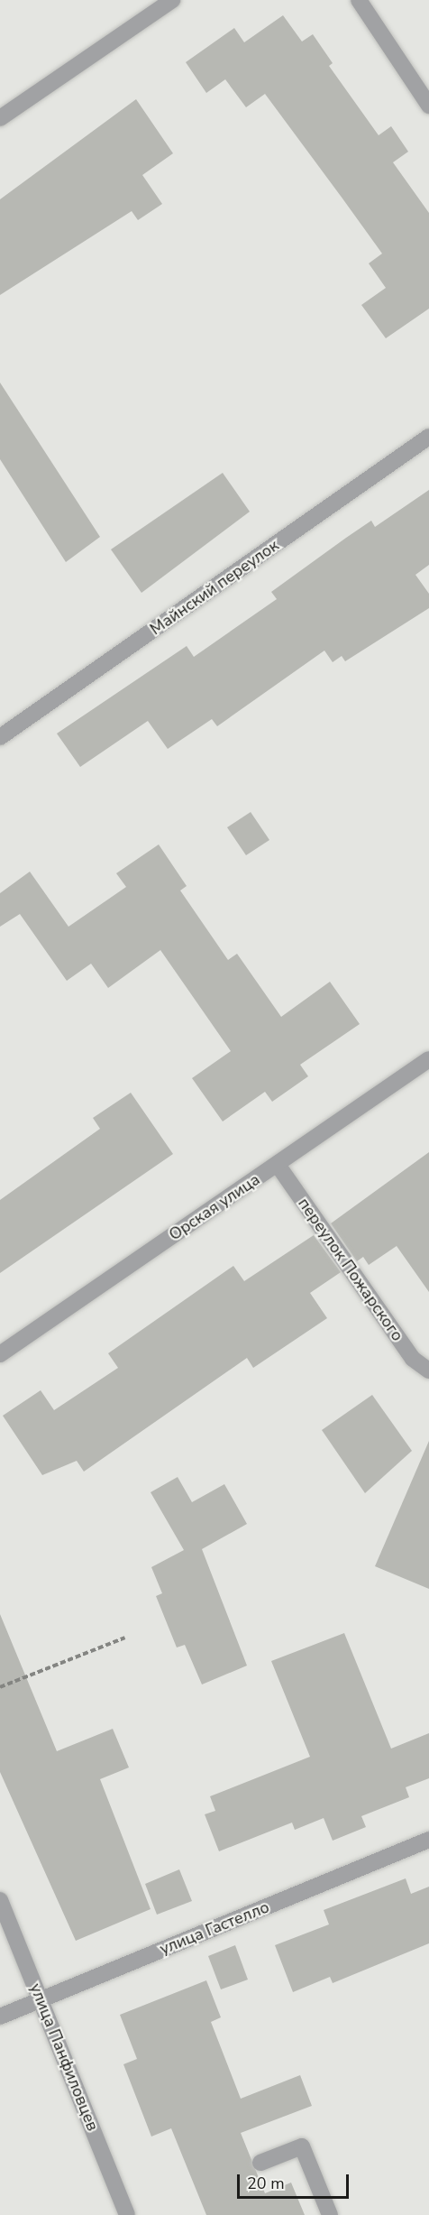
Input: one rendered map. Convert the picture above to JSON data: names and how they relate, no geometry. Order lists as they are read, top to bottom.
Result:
{
  "streets": {
    "street": [
      "Майнский переулок",
      "Орская улица",
      "переулок Пожарского",
      "улица Гастелло",
      "улица Панфиловцев"
    ]
  },
  "crossings": [
    ["Орская улица", "переулок Пожарского"],
    ["улица Гастелло", "улица Панфиловцев"]
  ],
  "scale_bar": "20 m"
}
